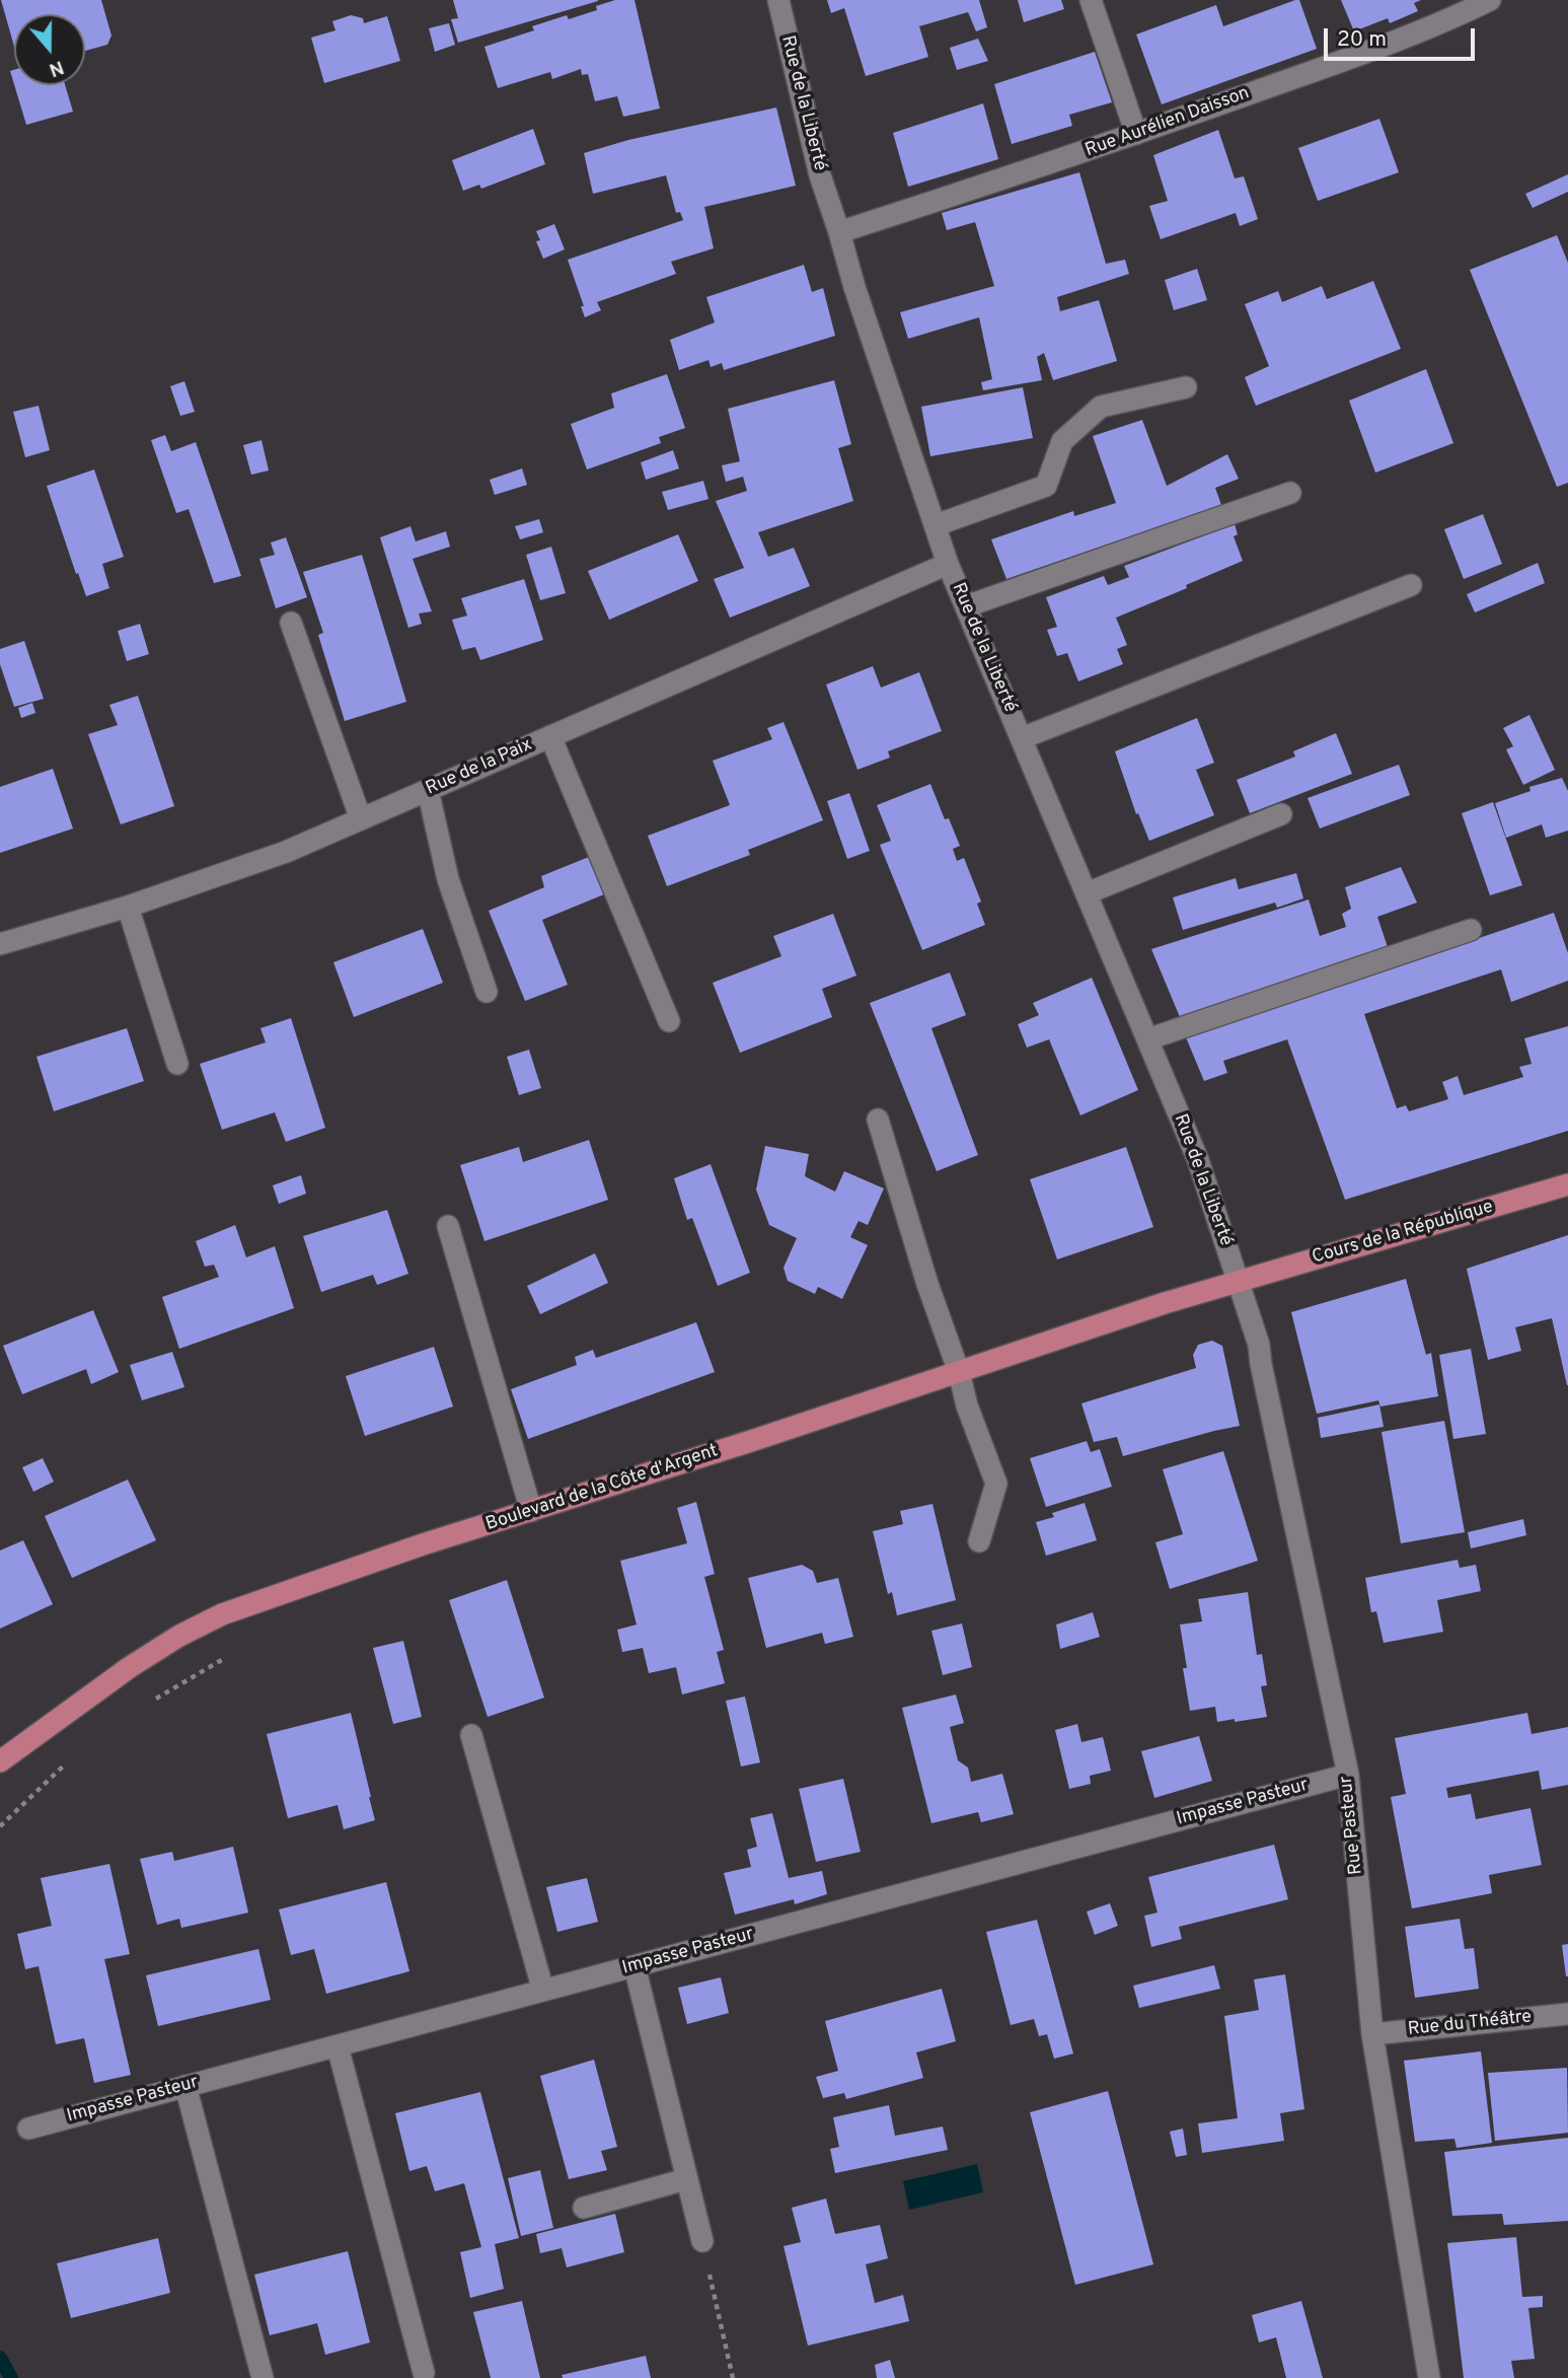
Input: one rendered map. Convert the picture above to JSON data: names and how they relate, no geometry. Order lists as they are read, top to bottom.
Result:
{
  "streets": {
    "main road": ["Cours de la République", "Boulevard de la Côte d'Argent"],
    "street": [
      "Rue de la Liberté",
      "Rue Aurélien Daisson",
      "Rue de la Paix",
      "Impasse Pasteur",
      "Rue Pasteur",
      "Rue du Théâtre"
    ]
  },
  "crossings": [
    ["Rue de la Liberté", "Rue Aurélien Daisson"],
    ["Rue de la Liberté", "Rue de la Paix"],
    ["Rue de la Liberté", "Cours de la République"],
    ["Rue de la Liberté", "Boulevard de la Côte d'Argent"],
    ["Rue de la Liberté", "Rue Pasteur"],
    ["Cours de la République", "Boulevard de la Côte d'Argent"],
    ["Cours de la République", "Rue Pasteur"],
    ["Boulevard de la Côte d'Argent", "Rue Pasteur"],
    ["Impasse Pasteur", "Rue Pasteur"],
    ["Rue Pasteur", "Rue du Théâtre"]
  ],
  "scale_bar": "20 m",
  "north": "bottom"
}
